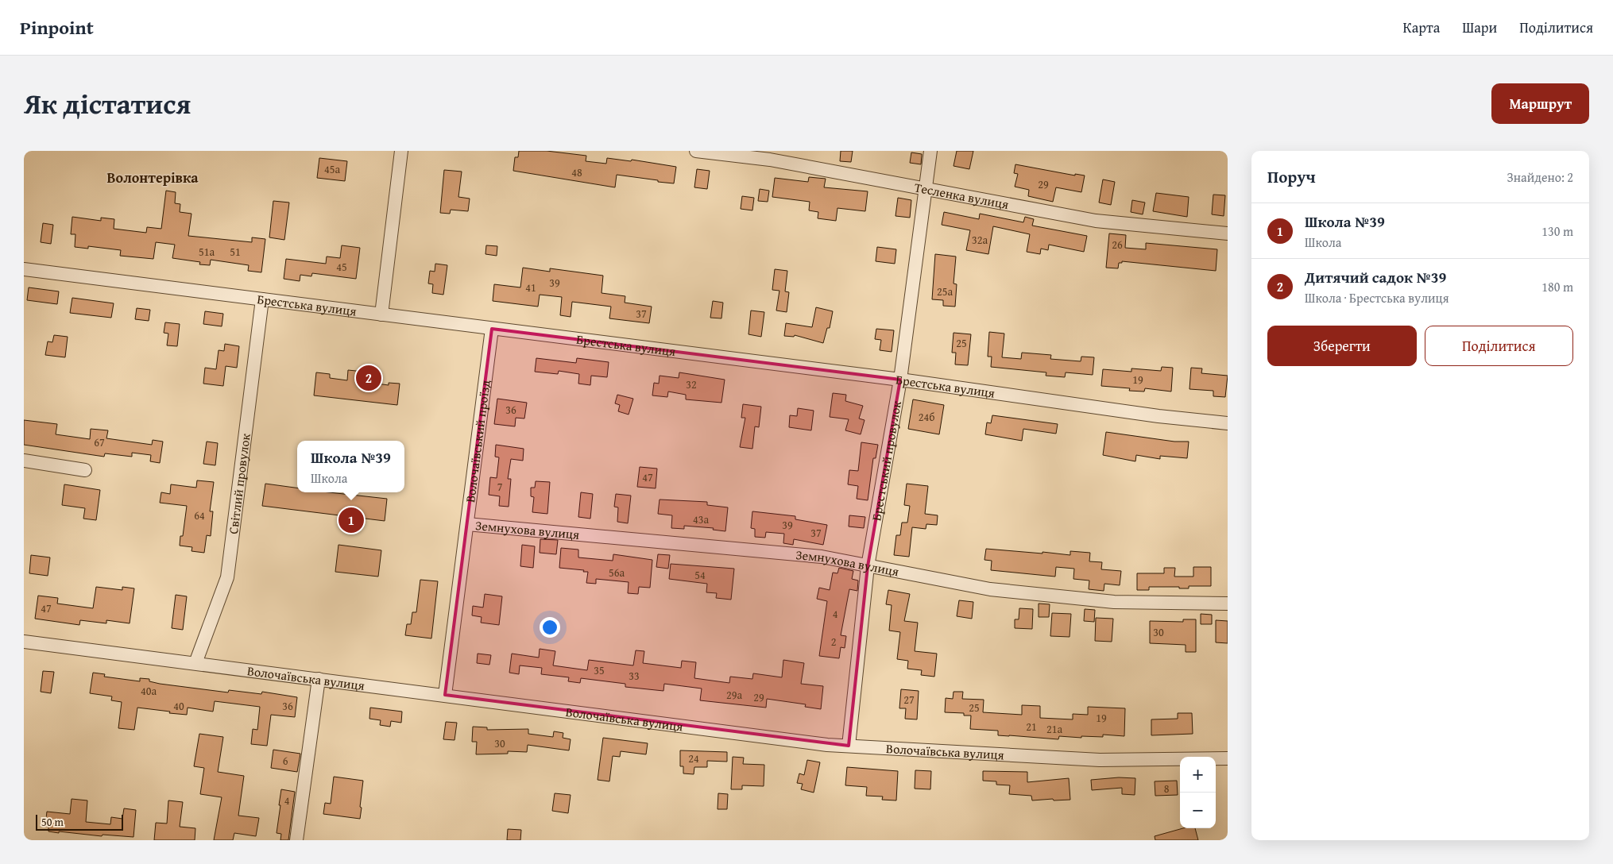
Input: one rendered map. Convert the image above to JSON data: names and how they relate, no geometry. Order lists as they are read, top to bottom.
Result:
{
  "streets": {
    "street": [
      "Тесленка вулиця",
      "Брестська вулиця",
      "Волочаївський проїзд",
      "Брестський провулок",
      "Світлий провулок",
      "Земнухова вулиця",
      "Волочаївська вулиця"
    ]
  },
  "crossings": [
    ["Тесленка вулиця", "Брестський провулок"],
    ["Брестська вулиця", "Волочаївський проїзд"],
    ["Брестська вулиця", "Брестський провулок"],
    ["Брестська вулиця", "Світлий провулок"],
    ["Волочаївський проїзд", "Земнухова вулиця"],
    ["Волочаївський проїзд", "Волочаївська вулиця"],
    ["Брестський провулок", "Земнухова вулиця"],
    ["Брестський провулок", "Волочаївська вулиця"],
    ["Світлий провулок", "Волочаївська вулиця"]
  ],
  "districts": ["Волонтерівка"],
  "house_numbers": [
    "45а",
    "48",
    "29",
    "32а",
    "26",
    "51а",
    "51",
    "45",
    "39",
    "41",
    "25а",
    "37",
    "25",
    "19",
    "32",
    "36",
    "24б",
    "67",
    "47",
    "7",
    "64",
    "43а",
    "39",
    "37",
    "56а",
    "54",
    "47",
    "4",
    "30",
    "2",
    "35",
    "33",
    "40а",
    "29а",
    "29",
    "27",
    "40",
    "36",
    "25",
    "19",
    "21",
    "21а",
    "30",
    "24",
    "6",
    "8",
    "4"
  ],
  "scale_bar": "50 m",
  "page": {
    "header": "Pinpoint",
    "nav": ["Карта", "Шари", "Поділитися"],
    "title": "Як дістатися",
    "buttons": [
      "Маршрут",
      ["Зберегти", "Поділитися"]
    ],
    "heading": ["Поруч", "Знайдено: 2"],
    "list": [
      {
        "mark": "1",
        "name": "Школа №39",
        "note": "Школа",
        "value": "130 m"
      },
      {
        "mark": "2",
        "name": "Дитячий садок №39",
        "note": "Школа · Брестська вулиця",
        "value": "180 m"
      }
    ],
    "pins": ["2", "1"],
    "popup": ["Школа №39", "Школа"],
    "map_buttons": ["+", "−"],
    "scale": "50 m"
  }
}
